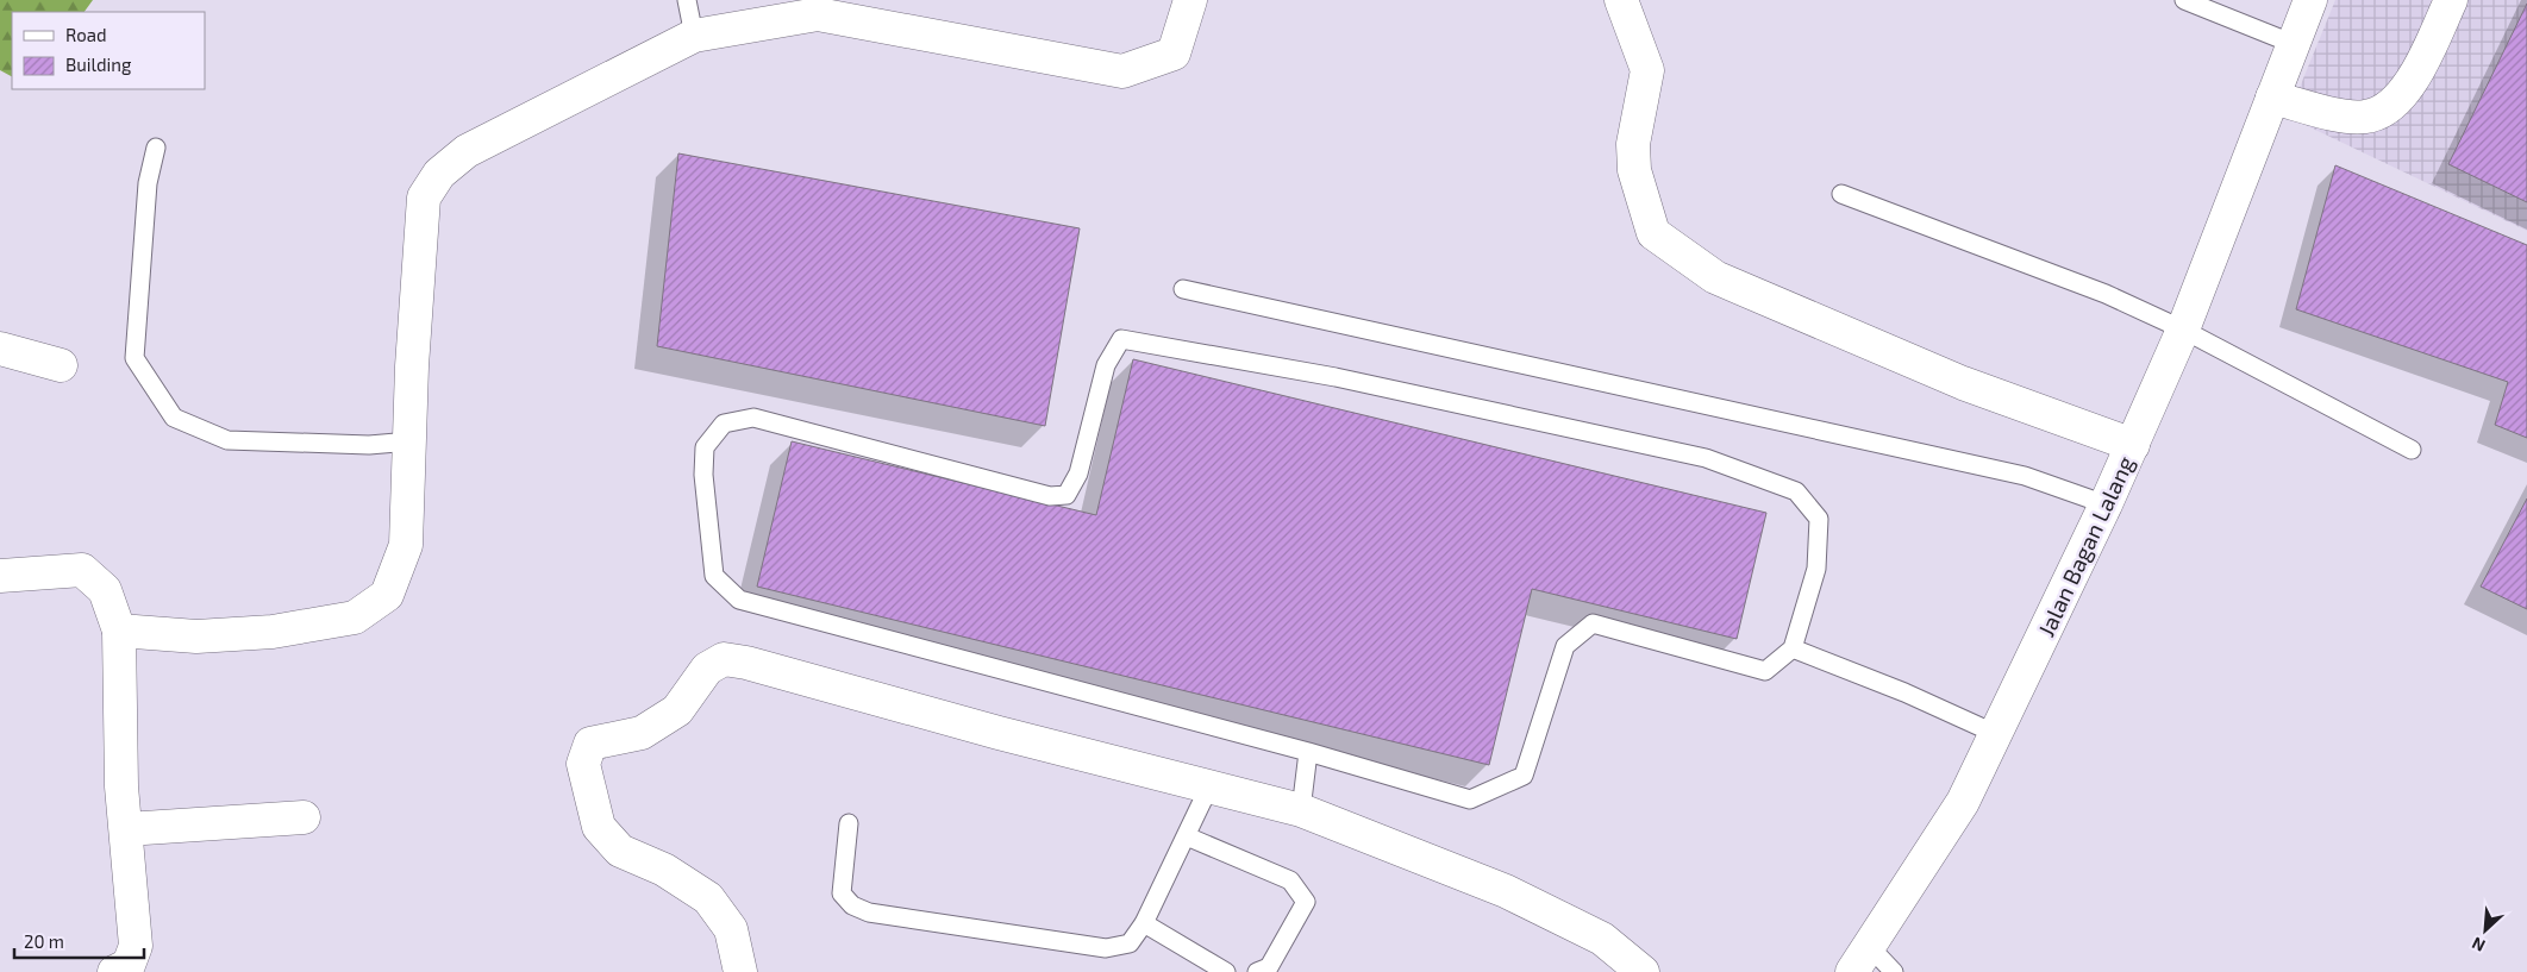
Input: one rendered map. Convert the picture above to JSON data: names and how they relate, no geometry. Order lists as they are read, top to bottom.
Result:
{
  "streets": {
    "street": ["Jalan Bagan Lalang"]
  },
  "legend": ["Road", "Building"],
  "scale_bar": "20 m",
  "north": "bottom left"
}
